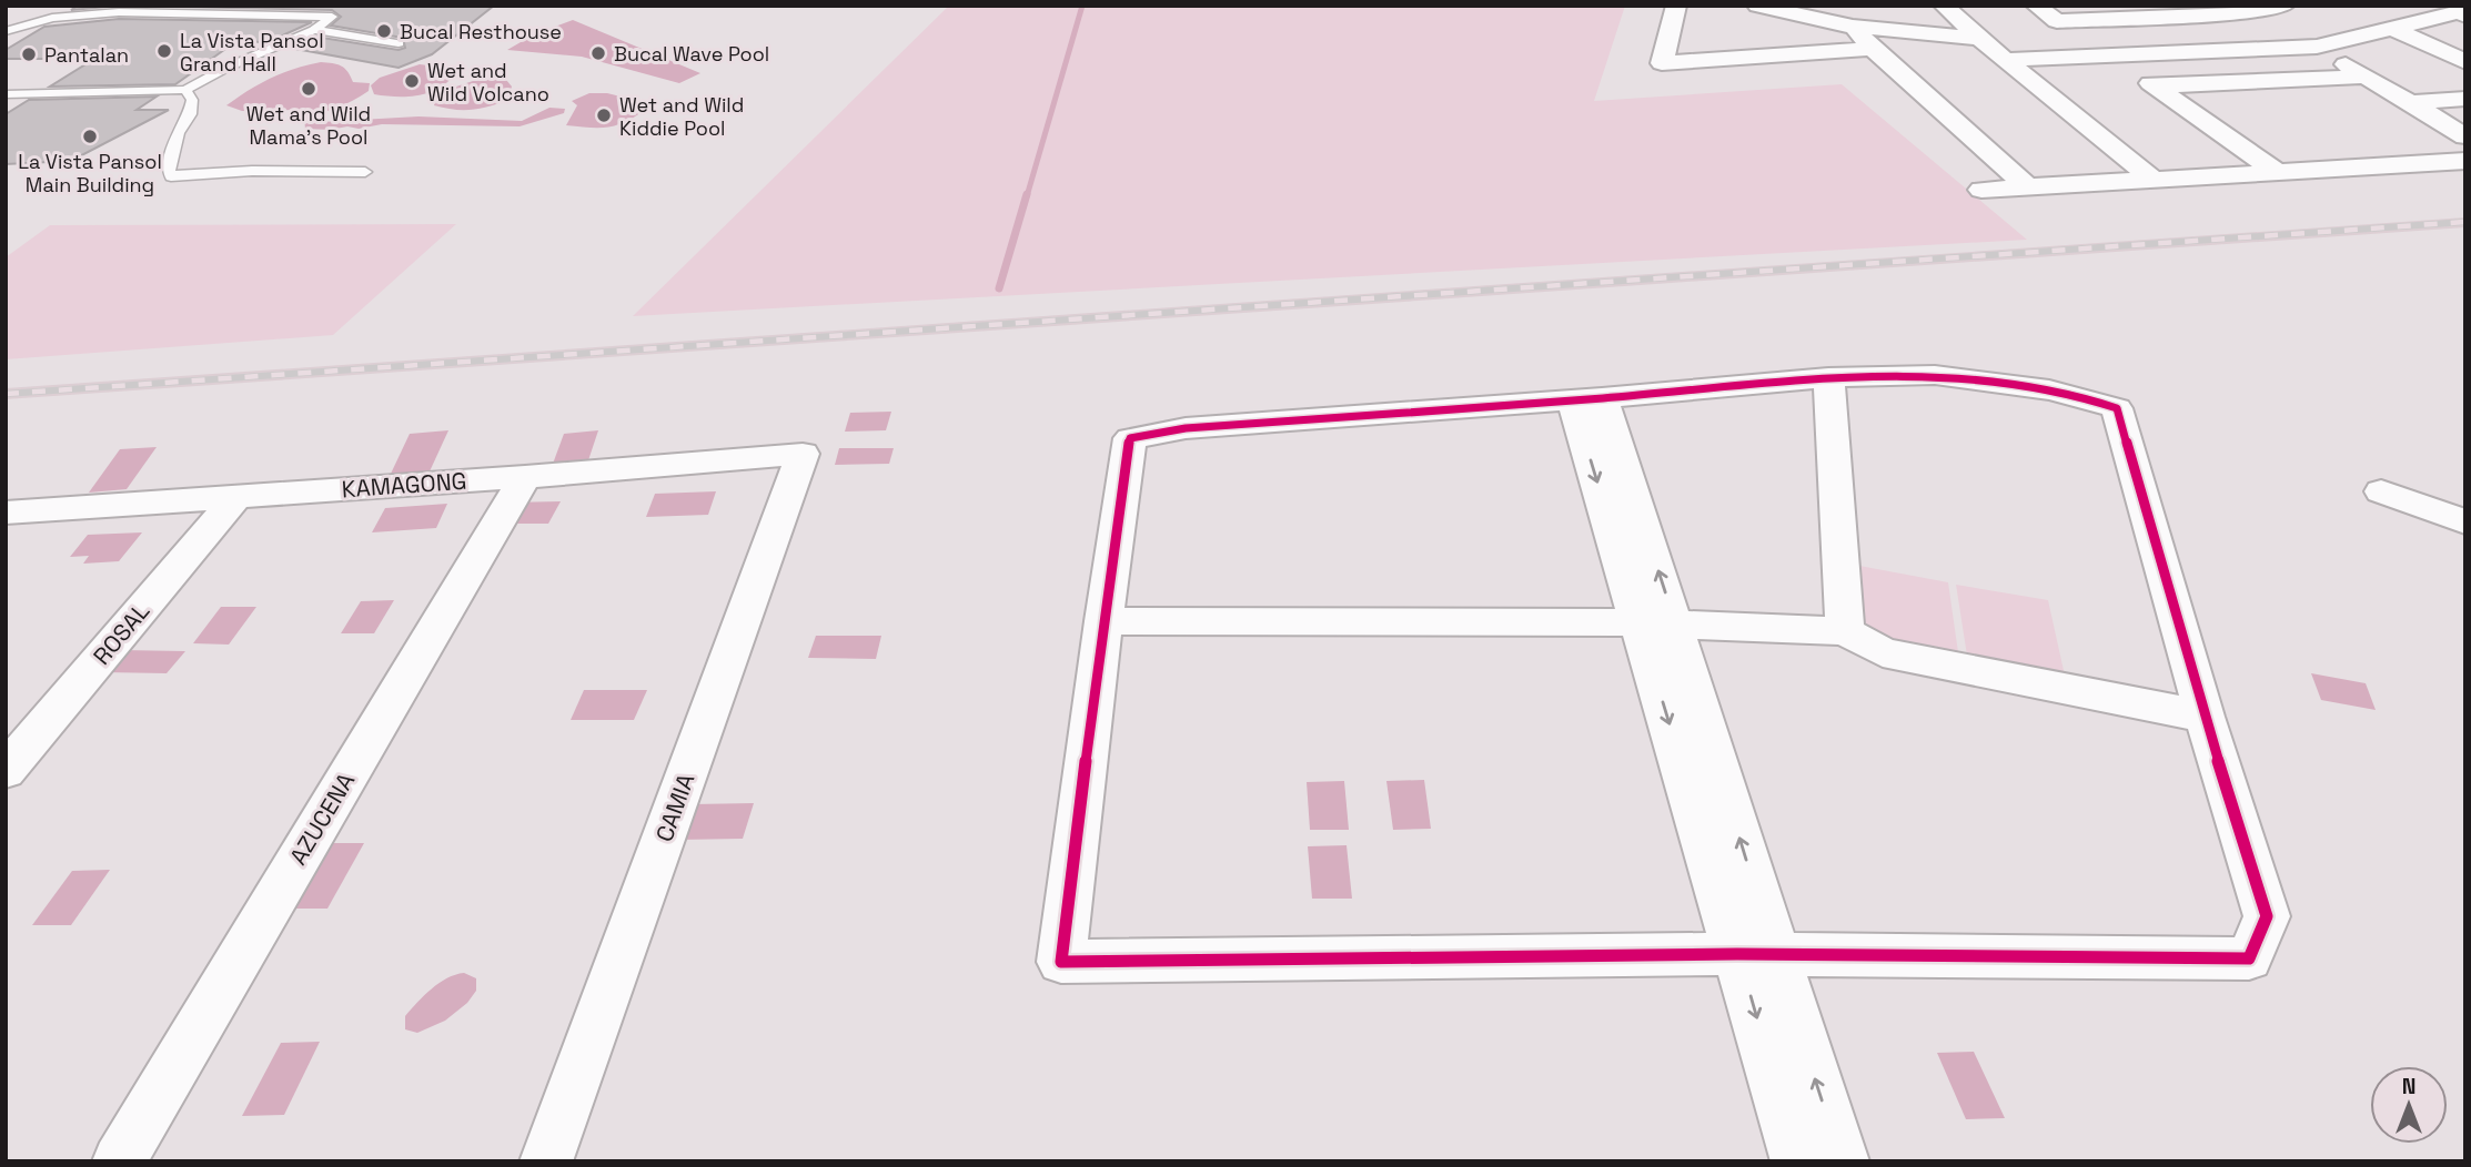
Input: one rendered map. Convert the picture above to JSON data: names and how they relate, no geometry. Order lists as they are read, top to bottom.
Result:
{
  "streets": {
    "street": [
      "KAMAGONG",
      "ROSAL",
      "CAMIA",
      "AZUCENA"
    ]
  },
  "crossings": [
    ["KAMAGONG", "ROSAL"],
    ["KAMAGONG", "CAMIA"],
    ["KAMAGONG", "AZUCENA"]
  ],
  "places": [
    "Bucal Resthouse",
    "La Vista Pansol Grand Hall",
    "Bucal Wave Pool",
    "Pantalan",
    "Wet and Wild Volcano",
    "Wet and Wild Mama's Pool",
    "Wet and Wild Kiddie Pool",
    "La Vista Pansol Main Building"
  ],
  "north": "top"
}
